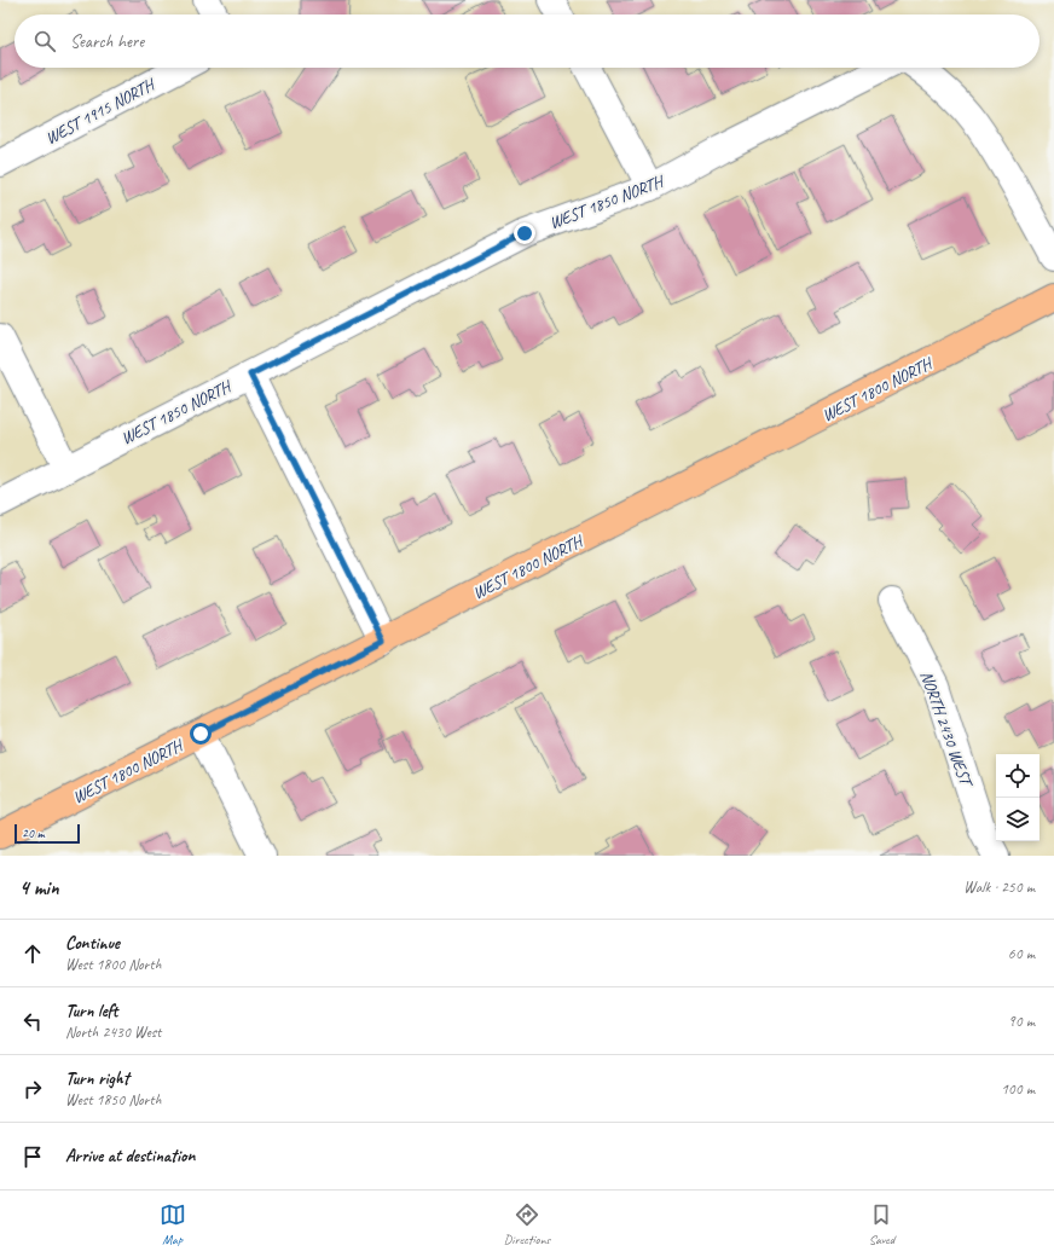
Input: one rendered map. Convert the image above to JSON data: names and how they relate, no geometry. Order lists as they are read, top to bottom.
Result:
{
  "streets": {
    "main road": ["WEST 1800 NORTH"],
    "street": ["WEST 1915 NORTH", "WEST 1850 NORTH", "NORTH 2430 WEST"]
  },
  "scale_bar": "20 m",
  "page": {
    "search": "Search here",
    "scale": "20 m",
    "heading": ["4 min", "Walk · 250 m"],
    "list": [
      ["Continue", "West 1800 North", "60 m"],
      ["Turn left", "North 2430 West", "90 m"],
      ["Turn right", "West 1850 North", "100 m"],
      "Arrive at destination"
    ],
    "nav": ["Map", "Directions", "Saved"]
  }
}
